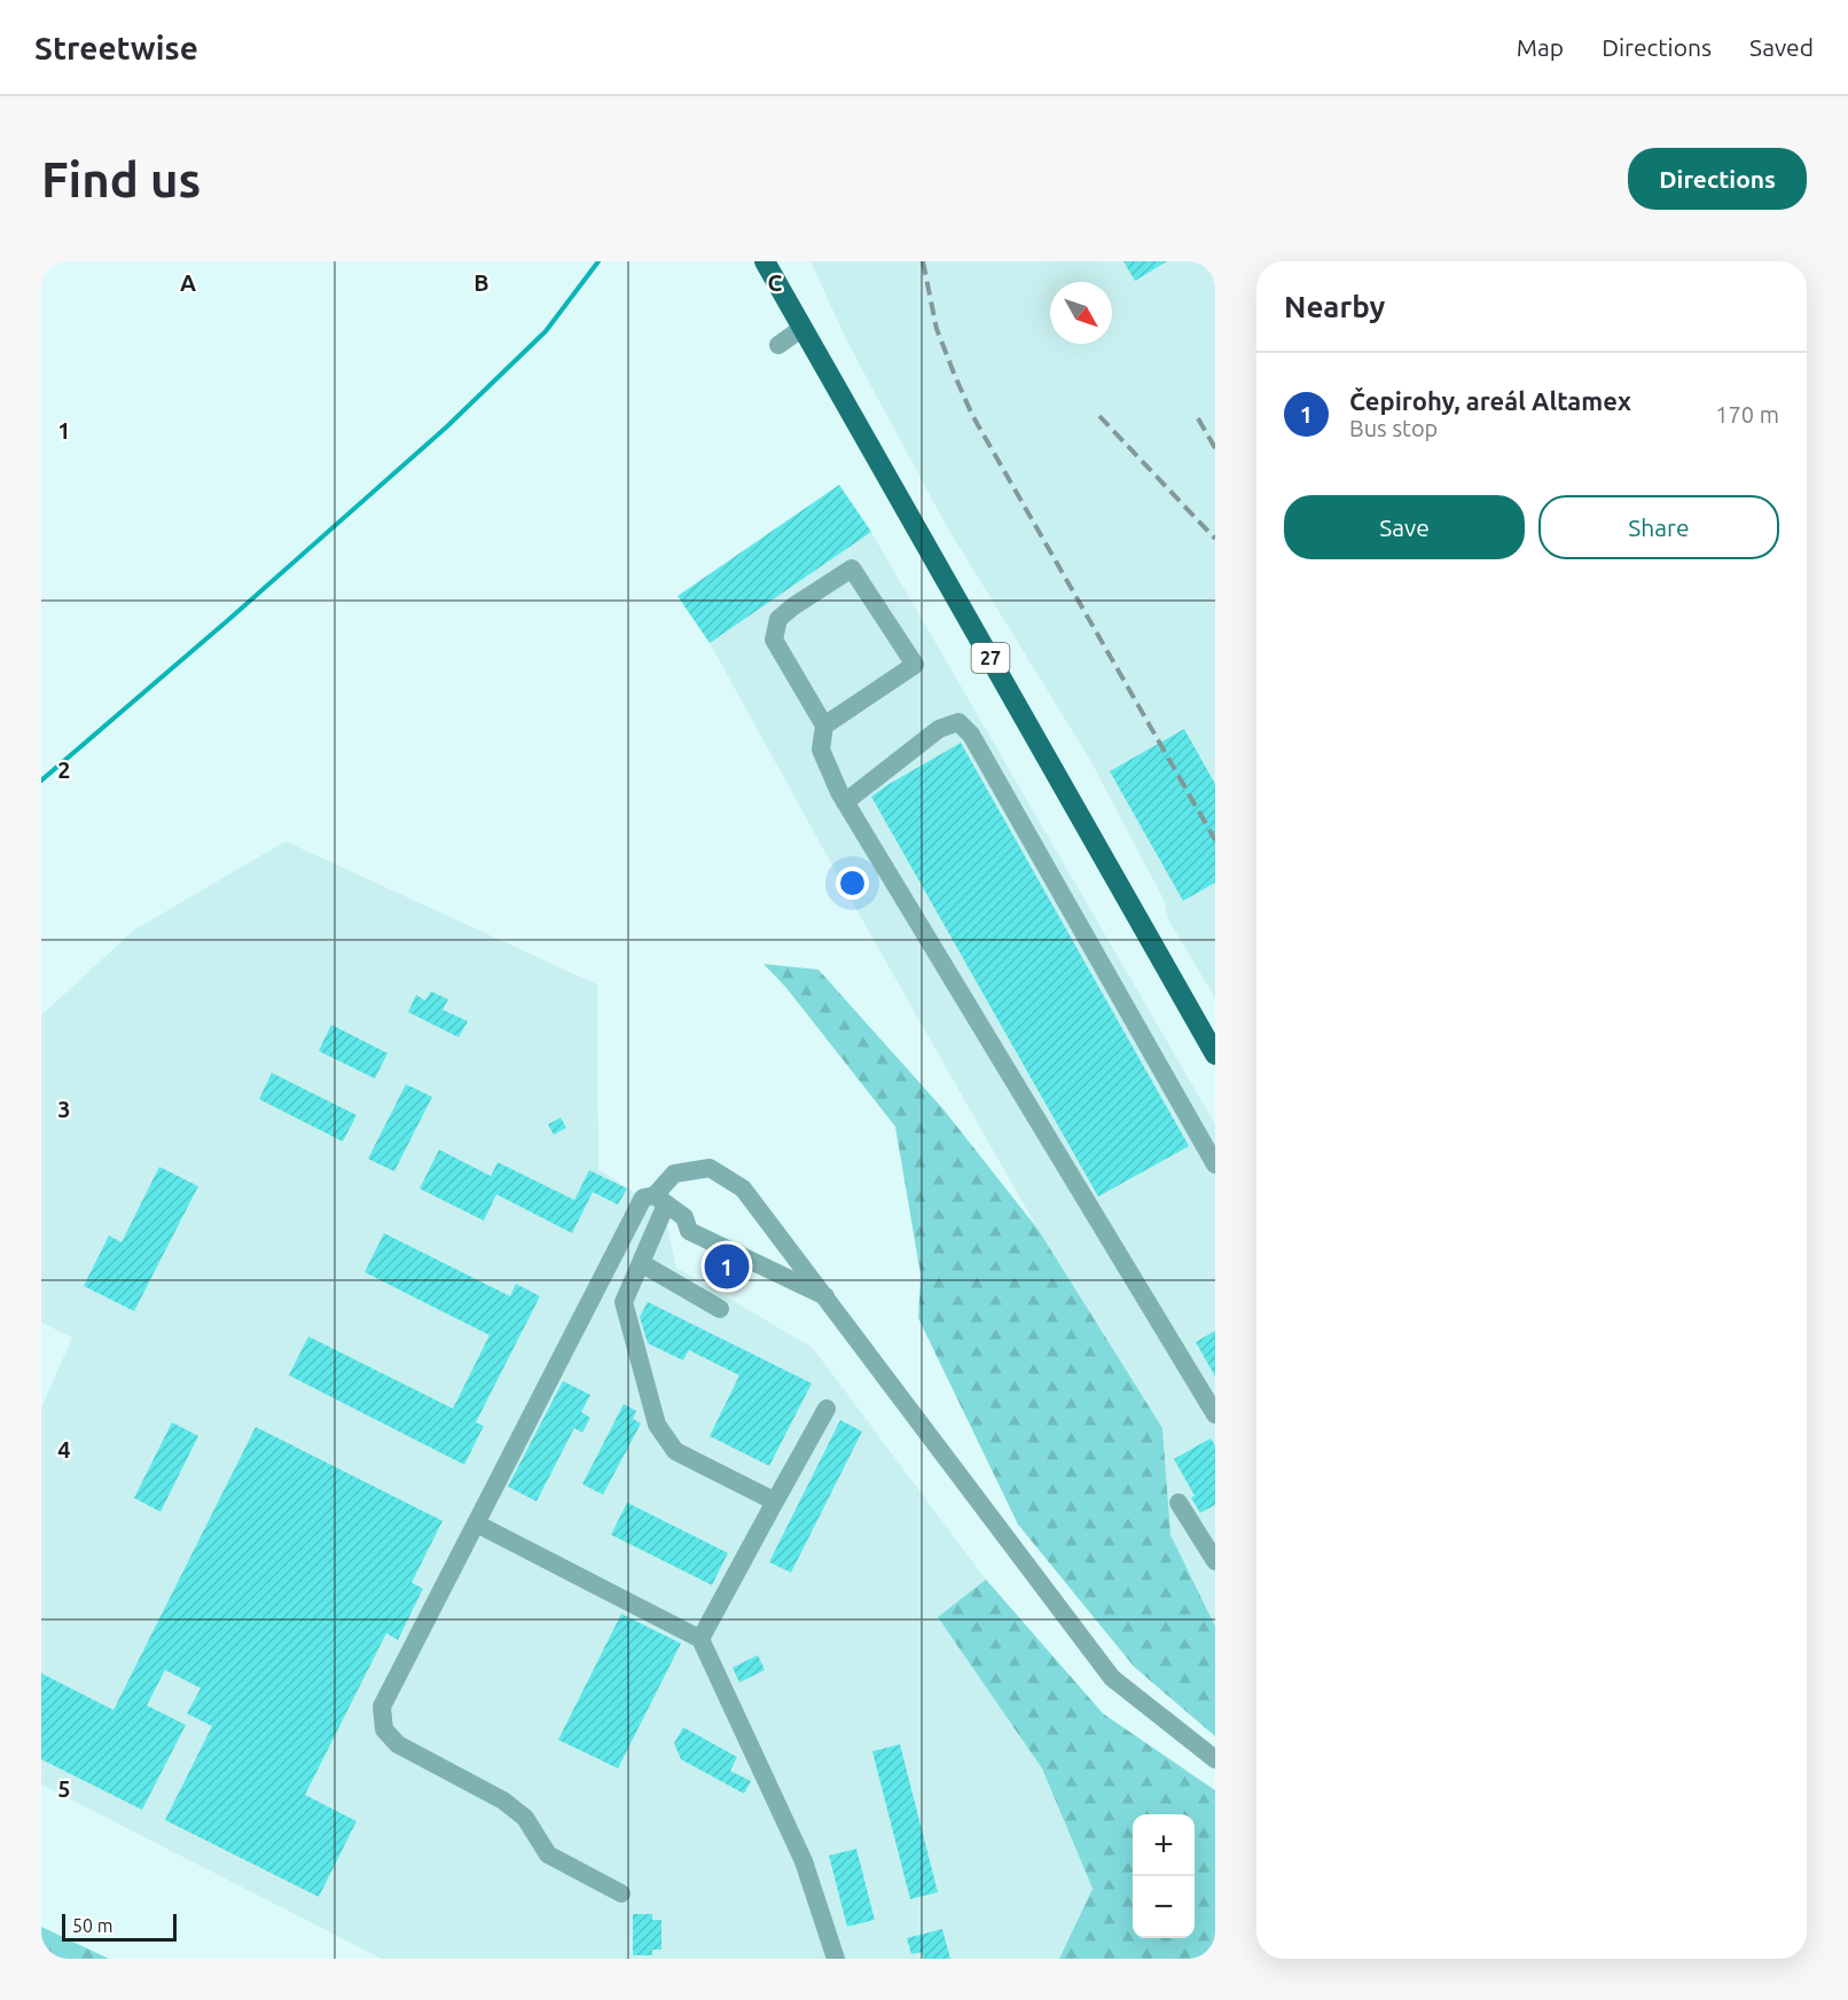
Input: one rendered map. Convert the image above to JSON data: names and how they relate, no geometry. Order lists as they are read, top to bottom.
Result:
{
  "streets": {
    "main road": ["27"]
  },
  "scale_bar": "50 m",
  "north": "bottom right",
  "page": {
    "header": "Streetwise",
    "nav": ["Map", "Directions", "Saved"],
    "buttons": [
      "Directions",
      ["Save", "Share"]
    ],
    "title": "Find us",
    "heading": "Nearby",
    "list": [
      {
        "mark": "1",
        "name": "Čepirohy, areál Altamex",
        "note": "Bus stop",
        "value": "170 m"
      }
    ],
    "pins": "1",
    "map_buttons": ["+", "−"],
    "scale": "50 m"
  },
  "grid": {
    "columns": ["A", "B", "C"],
    "rows": [
      "1",
      "2",
      "3",
      "4",
      "5"
    ]
  }
}
